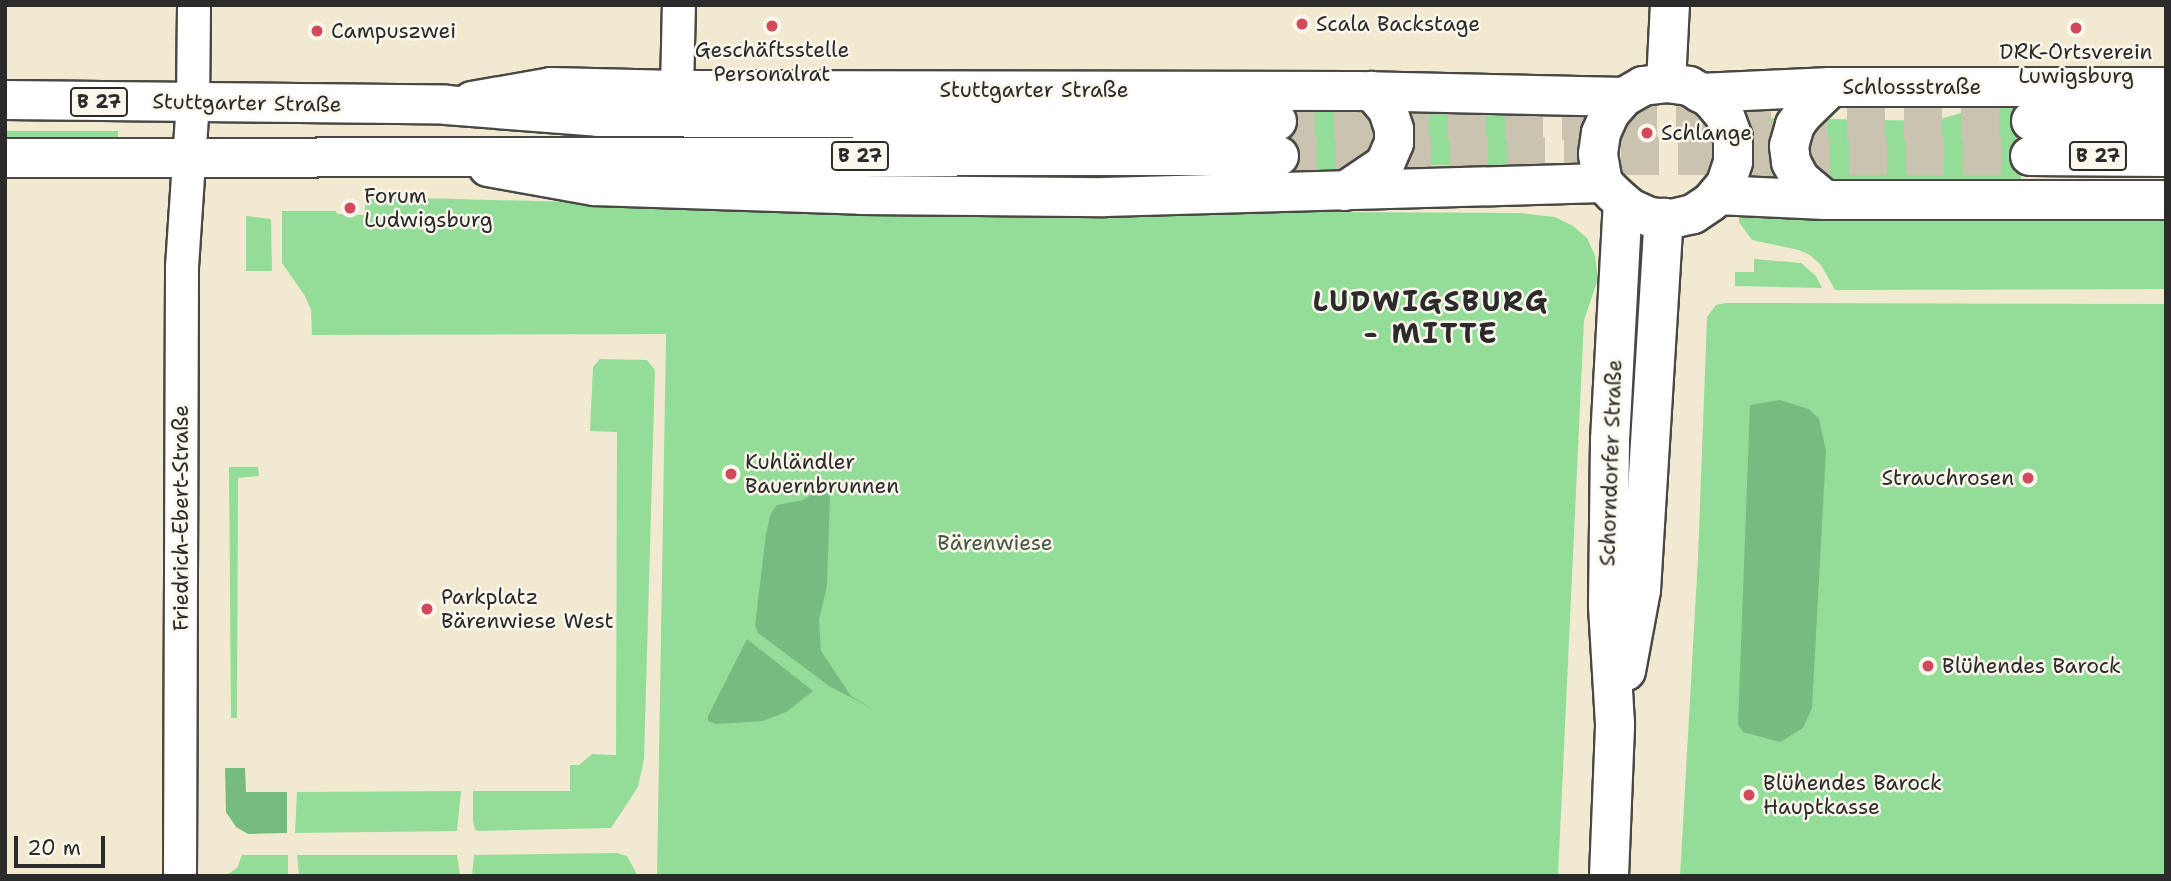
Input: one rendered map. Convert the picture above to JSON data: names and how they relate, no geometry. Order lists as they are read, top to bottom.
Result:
{
  "streets": {
    "main road": [
      "Schlossstraße",
      "Stuttgarter Straße",
      "B 27",
      "Schorndorfer Straße"
    ],
    "street": ["Friedrich-Ebert-Straße"]
  },
  "crossings": [
    ["Schlossstraße", "Stuttgarter Straße"],
    ["Schlossstraße", "Schorndorfer Straße"],
    ["Stuttgarter Straße", "Schorndorfer Straße"],
    ["Stuttgarter Straße", "Friedrich-Ebert-Straße"]
  ],
  "districts": ["LUDWIGSBURG - MITTE"],
  "parks": ["Bärenwiese"],
  "places": [
    "Scala Backstage",
    "Geschäftsstelle Personalrat",
    "DRK-Ortsverein Luwigsburg",
    "Campuszwei",
    "Schlange",
    "Forum Ludwigsburg",
    "Kuhländler Bauernbrunnen",
    "Strauchrosen",
    "Parkplatz Bärenwiese West",
    "Blühendes Barock",
    "Blühendes Barock Hauptkasse"
  ],
  "scale_bar": "20 m"
}
